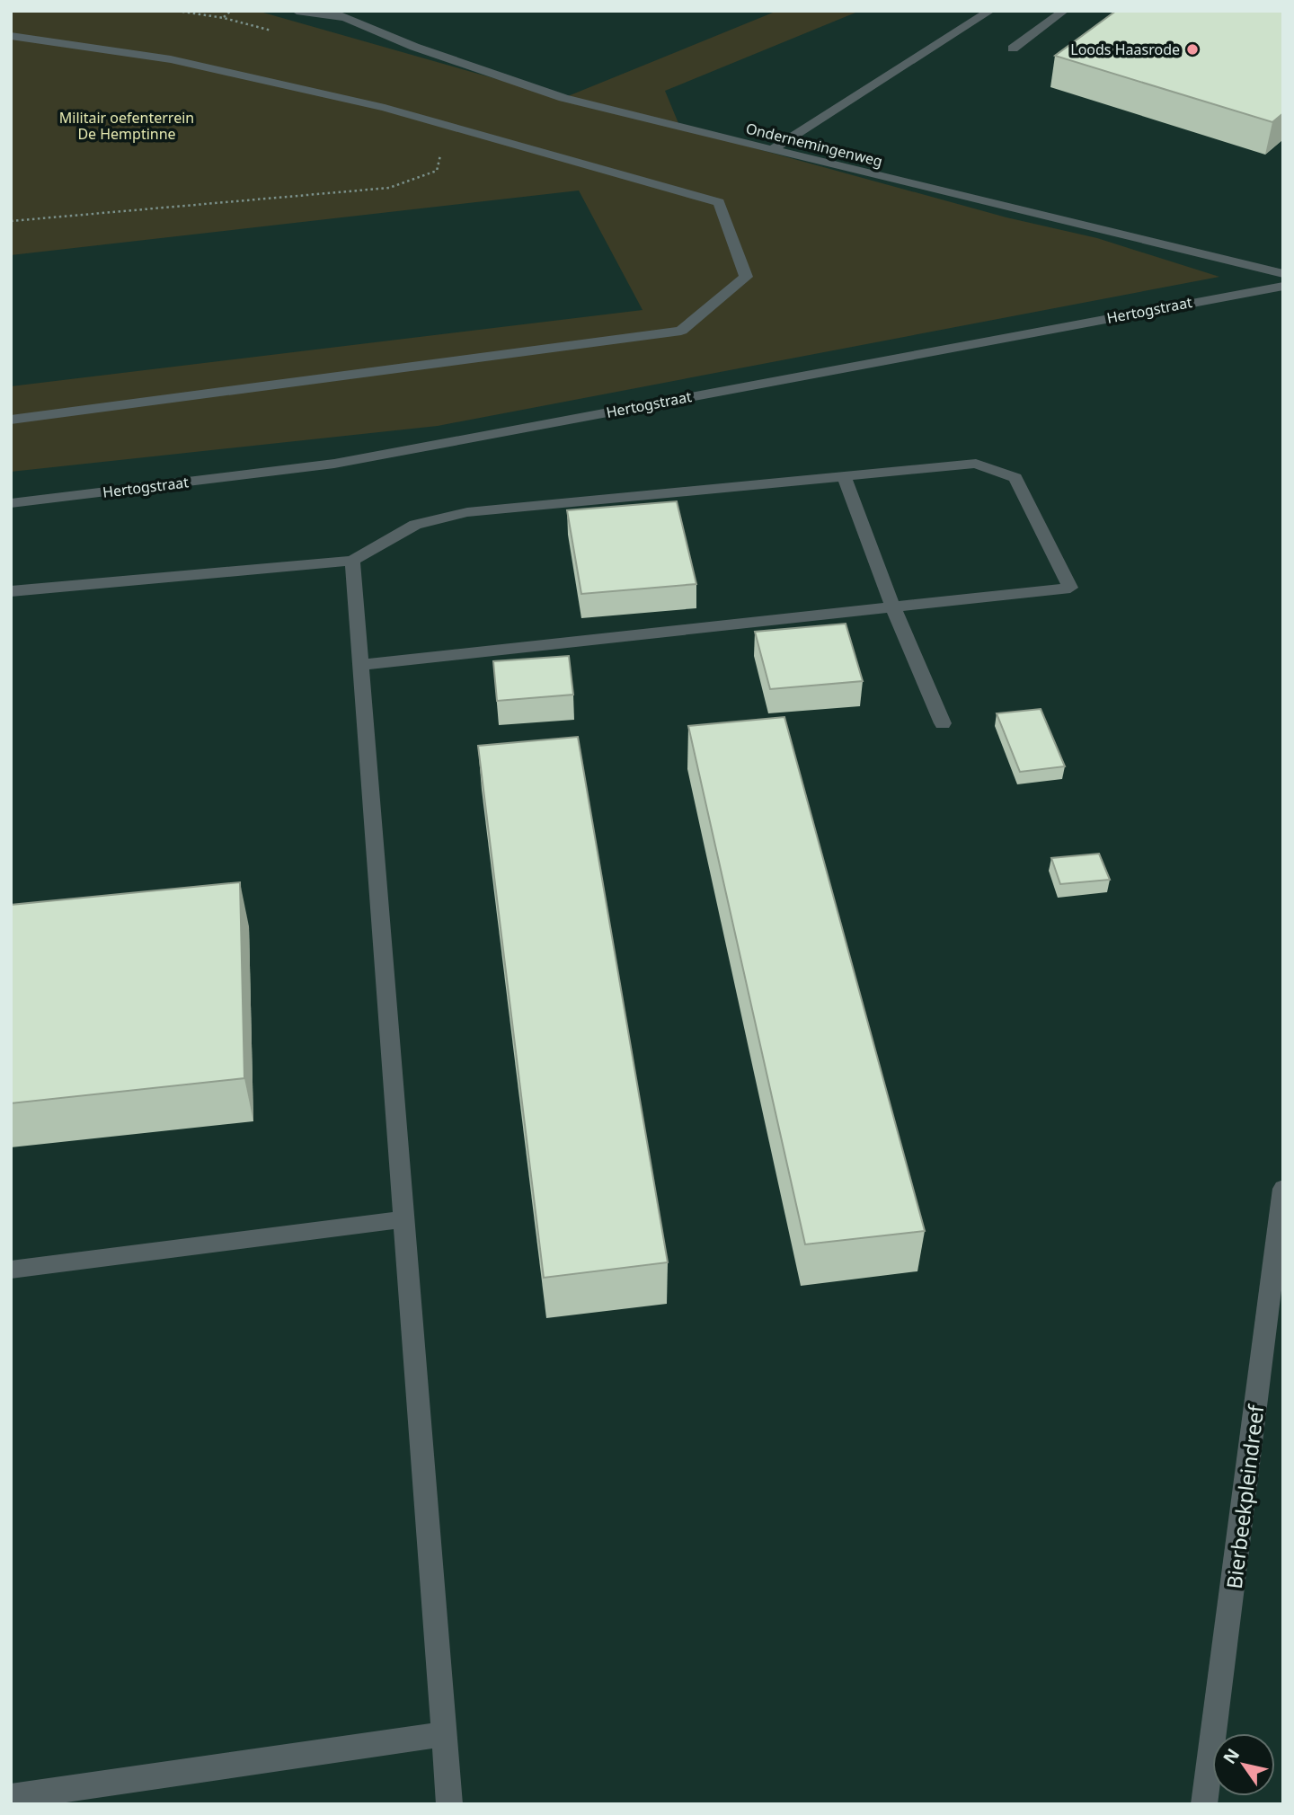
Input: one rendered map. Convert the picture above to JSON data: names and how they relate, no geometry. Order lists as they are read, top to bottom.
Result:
{
  "streets": {
    "street": ["Ondernemingenweg", "Hertogstraat", "Bierbeekpleindreef"]
  },
  "parks": ["Militair oefenterrein De Hemptinne"],
  "places": ["Loods Haasrode"],
  "north": "top left"
}
